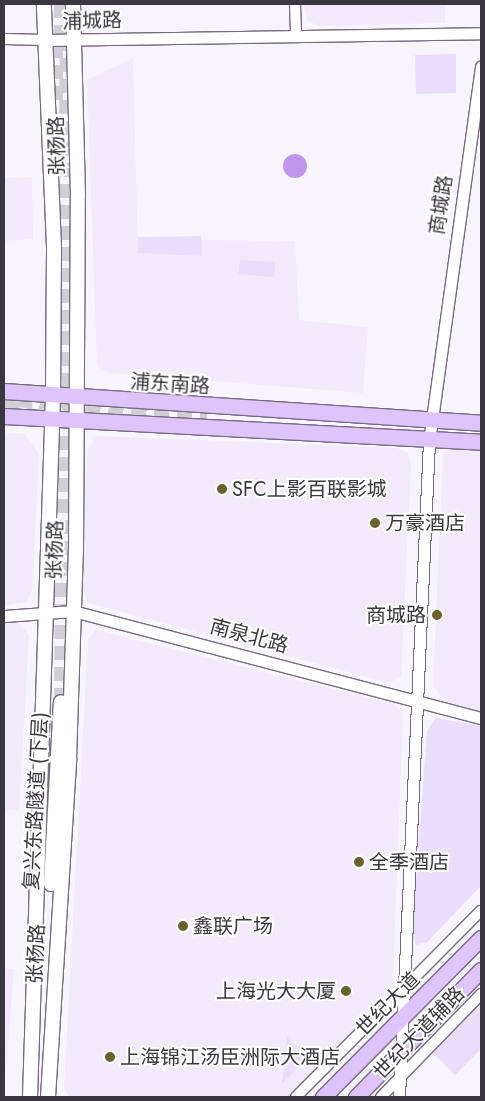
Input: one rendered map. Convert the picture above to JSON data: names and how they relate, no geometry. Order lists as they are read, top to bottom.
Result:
{
  "streets": {
    "main road": [
      "张杨路",
      "浦东南路",
      "复兴东路隧道 (下层)",
      "世纪大道"
    ],
    "street": [
      "浦城路",
      "商城路",
      "南泉北路",
      "世纪大道辅路"
    ]
  },
  "crossings": [
    ["浦城路", "张杨路"],
    ["张杨路", "浦东南路"],
    ["张杨路", "南泉北路"],
    ["张杨路", "复兴东路隧道 (下层)"],
    ["商城路", "浦东南路"],
    ["商城路", "南泉北路"],
    ["商城路", "世纪大道"],
    ["商城路", "世纪大道辅路"]
  ],
  "places": [
    "SFC上影百联影城",
    "万豪酒店",
    "商城路",
    "全季酒店",
    "鑫联广场",
    "上海光大大厦",
    "上海锦江汤臣洲际大酒店"
  ]
}
